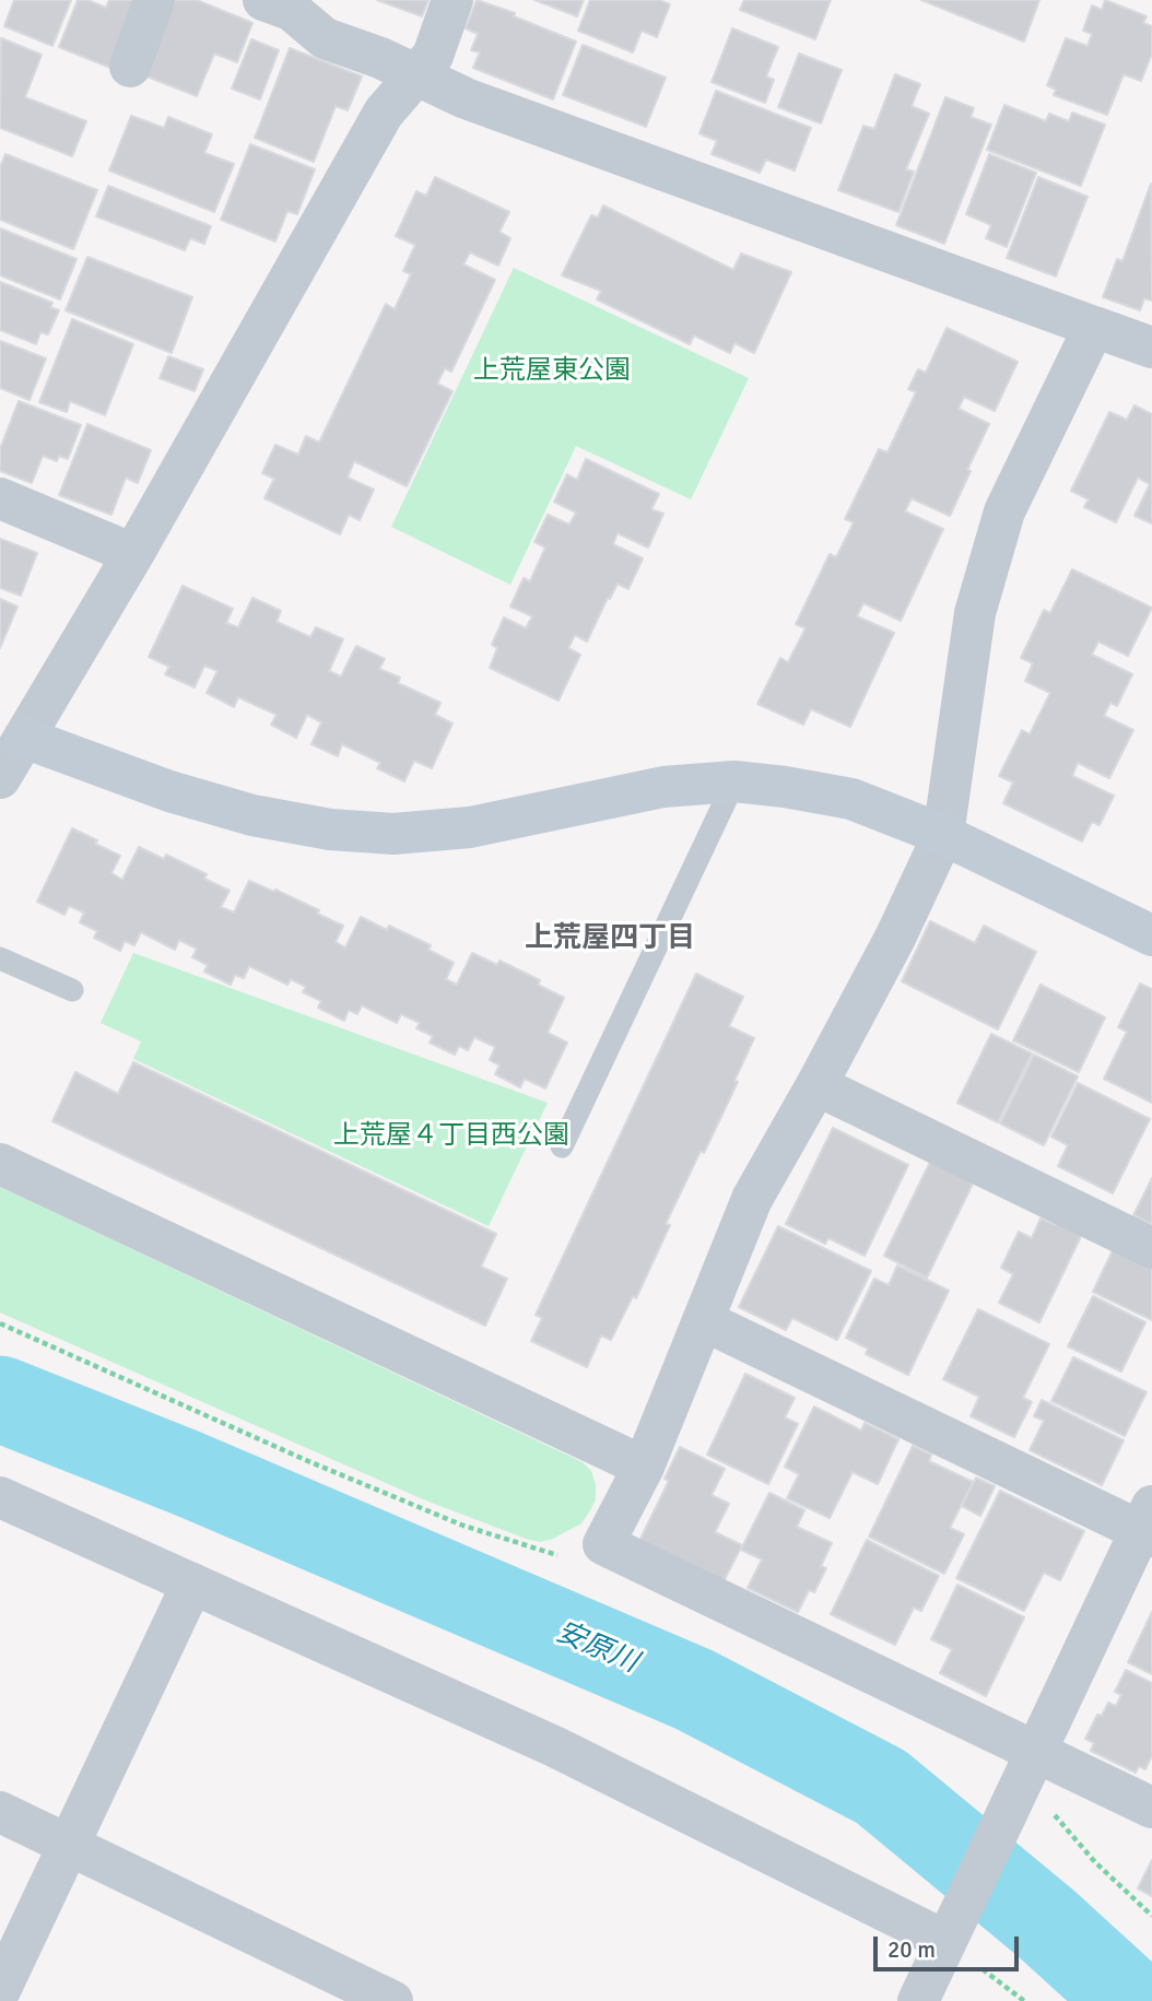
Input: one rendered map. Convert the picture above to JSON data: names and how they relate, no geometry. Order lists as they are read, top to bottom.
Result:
{
  "districts": ["上荒屋四丁目"],
  "water": ["安原川"],
  "parks": ["上荒屋東公園", "上荒屋４丁目西公園"],
  "scale_bar": "20 m"
}
